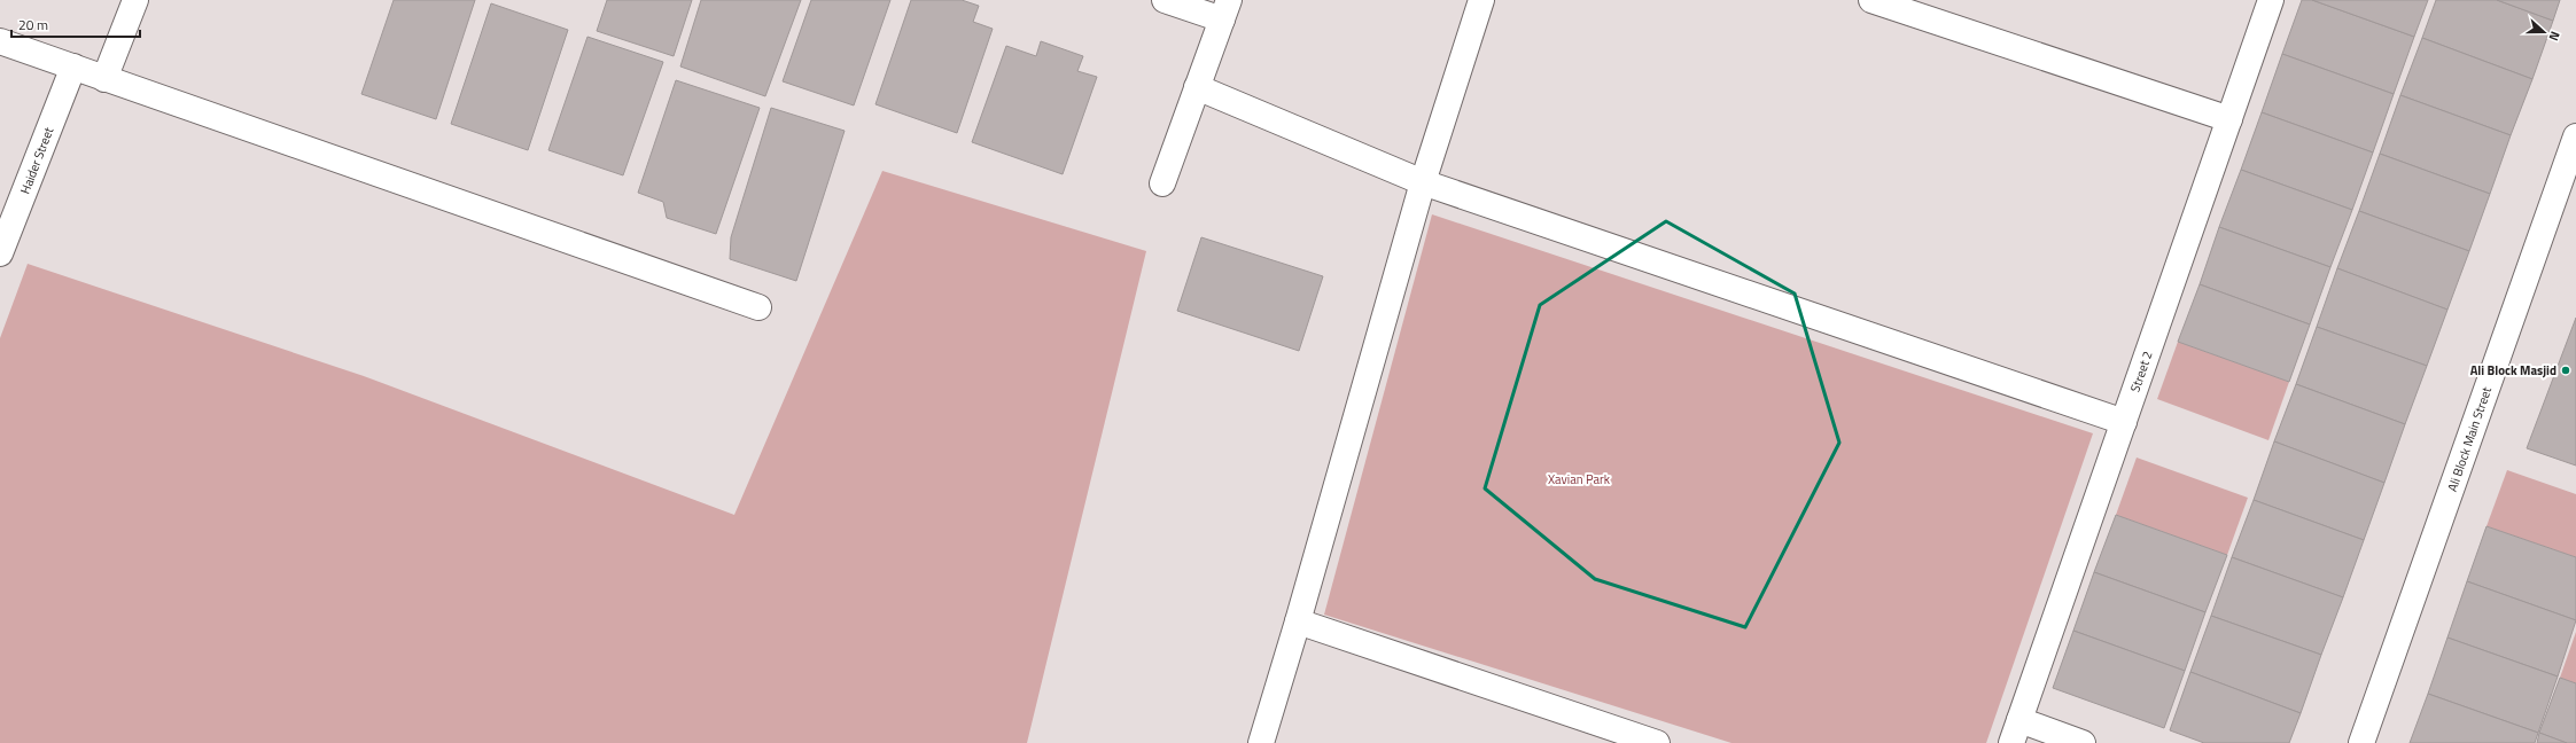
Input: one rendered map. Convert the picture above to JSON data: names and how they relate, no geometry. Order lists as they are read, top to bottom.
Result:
{
  "streets": {
    "street": ["Haider Street", "Street 2", "Ali Block Main Street"]
  },
  "parks": ["Xavian Park"],
  "places": ["Ali Block Masjid"],
  "scale_bar": "20 m",
  "north": "right"
}
